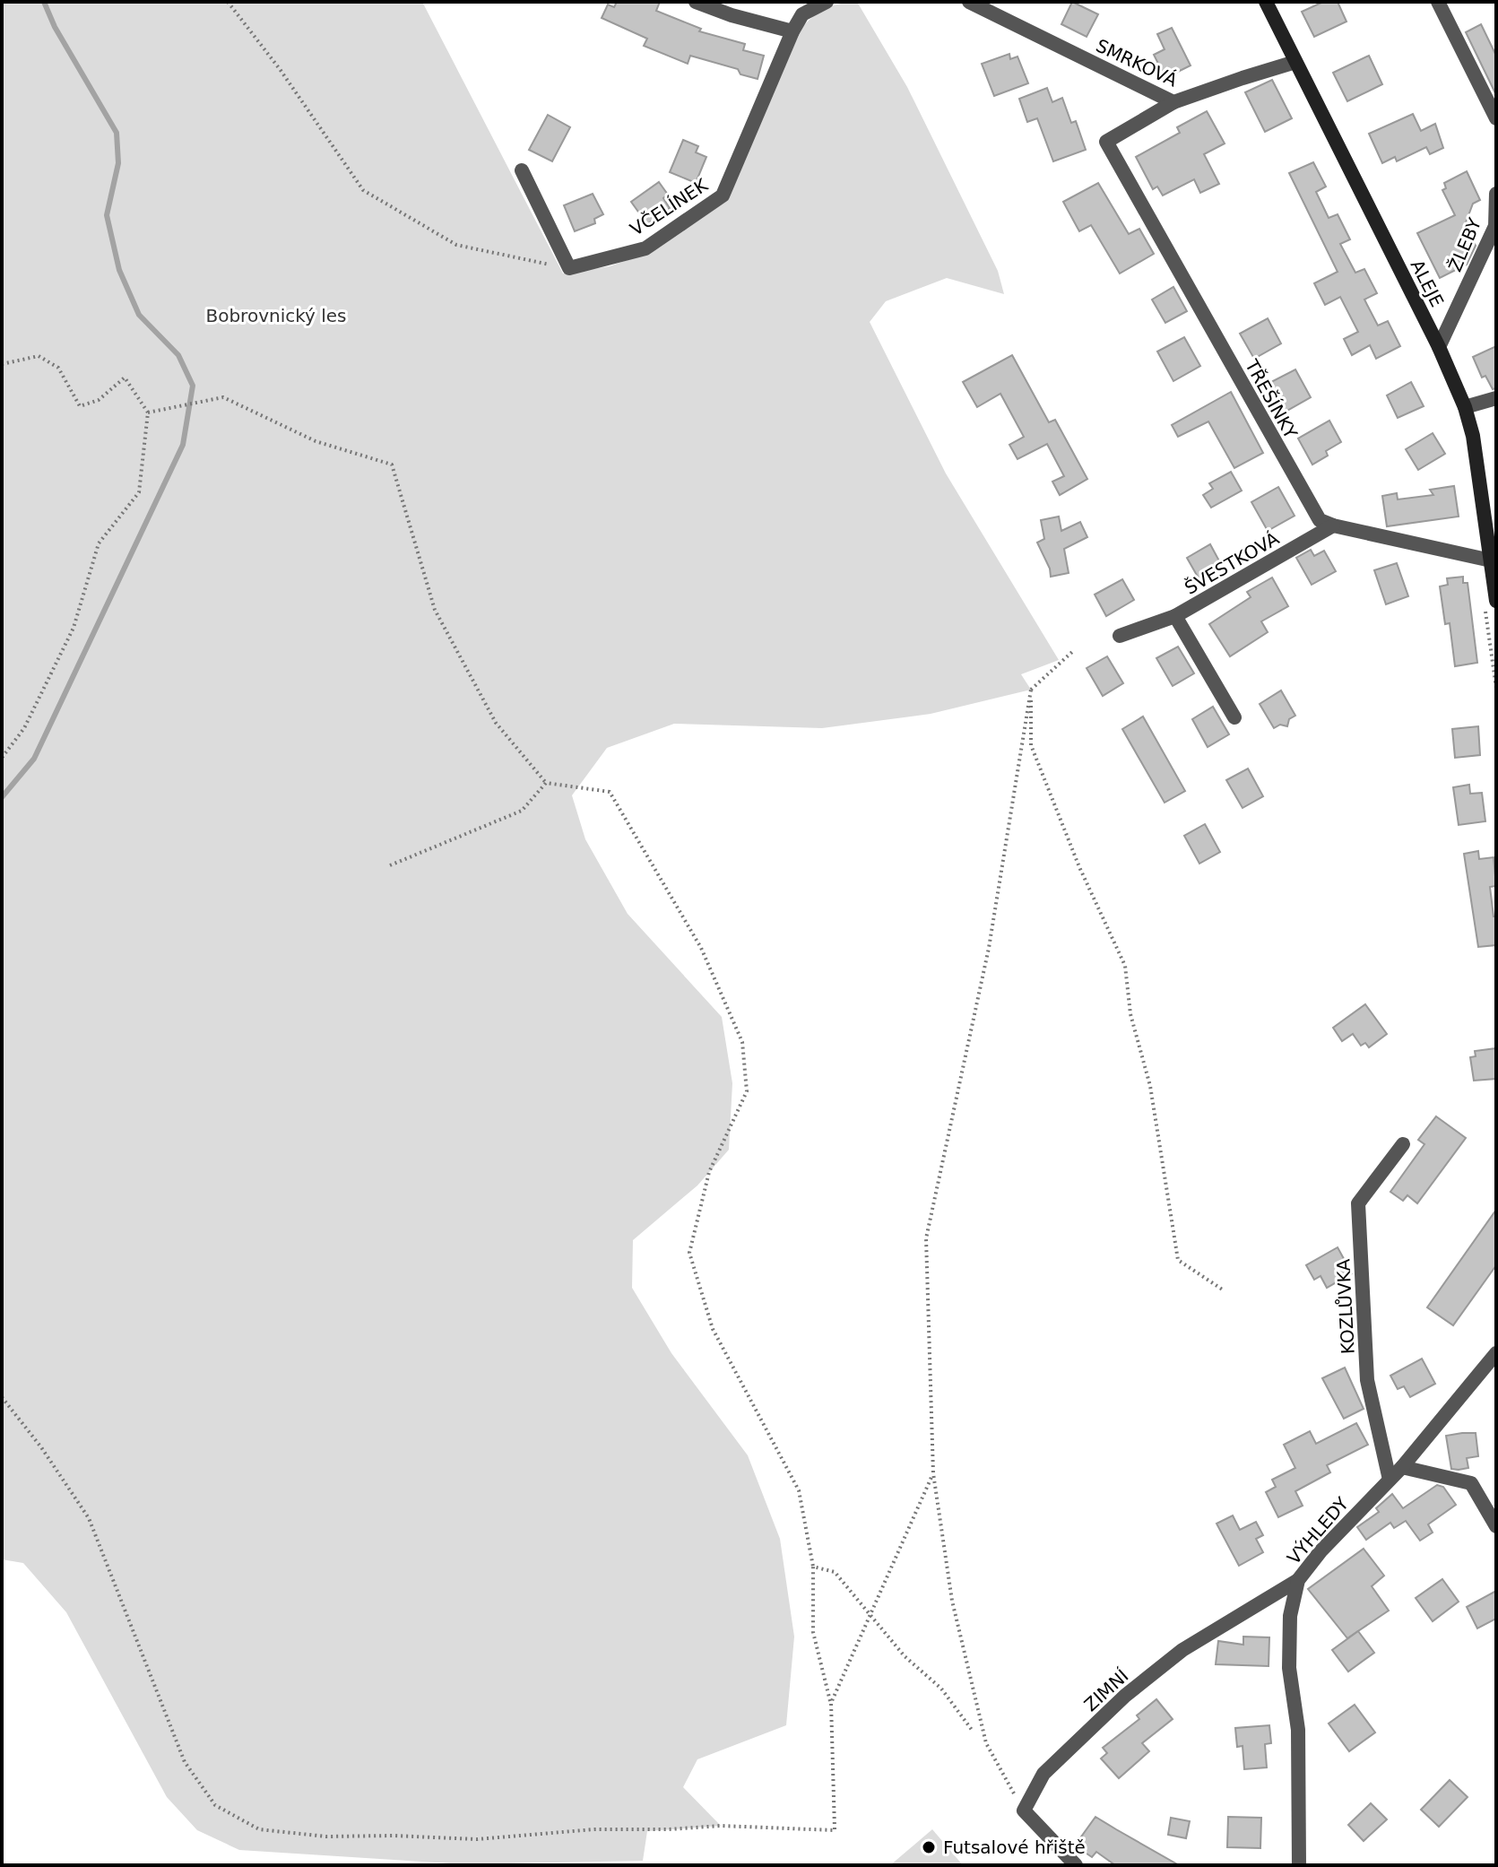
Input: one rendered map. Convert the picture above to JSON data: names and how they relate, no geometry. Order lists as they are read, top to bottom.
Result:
{
  "streets": {
    "street": [
      "SMRKOVÁ",
      "VČELÍNEK",
      "ŽLEBY",
      "ALEJE",
      "TŘEŠÍNKY",
      "ŠVESTKOVÁ",
      "KOZLŮVKA",
      "VÝHLEDY",
      "ZIMNÍ"
    ]
  },
  "crossings": [
    ["SMRKOVÁ", "ALEJE"],
    ["SMRKOVÁ", "TŘEŠÍNKY"],
    ["ŽLEBY", "ALEJE"],
    ["TŘEŠÍNKY", "ŠVESTKOVÁ"],
    ["KOZLŮVKA", "VÝHLEDY"],
    ["VÝHLEDY", "ZIMNÍ"]
  ],
  "parks": ["Bobrovnický les"],
  "places": ["Futsalové hřiště"]
}
